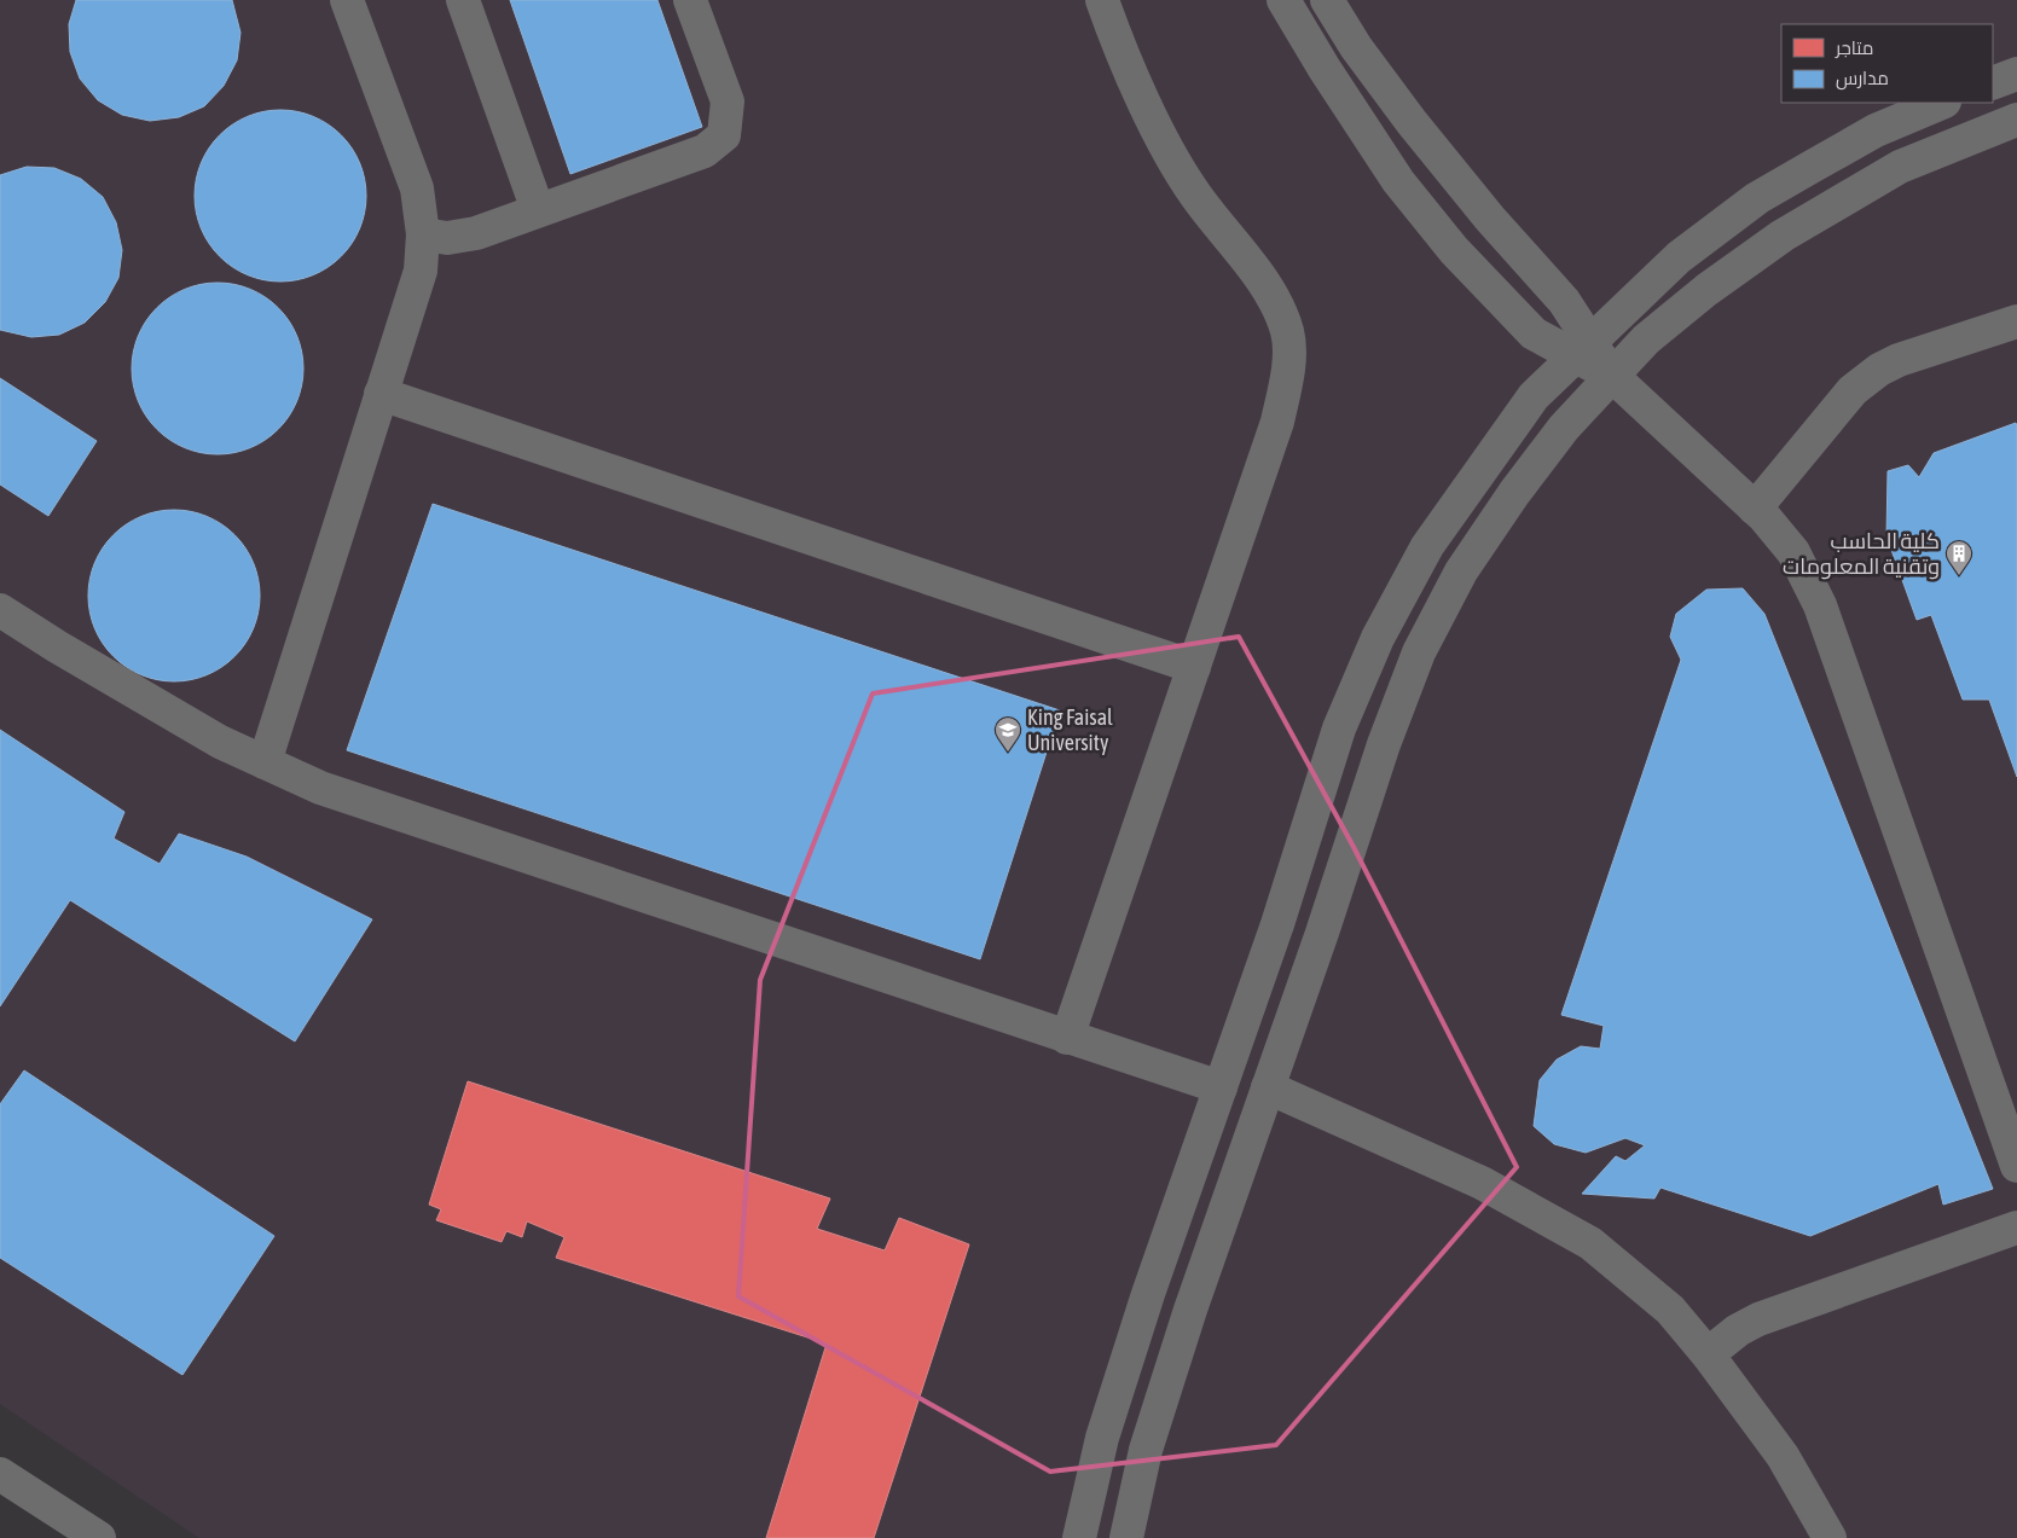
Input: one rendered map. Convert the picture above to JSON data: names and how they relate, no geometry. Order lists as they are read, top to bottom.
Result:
{
  "places": {
    "building": ["كلية الحاسب وتقنية المعلومات"],
    "school or university": ["King Faisal University"]
  },
  "legend": ["متاجر", "مدارس"]
}
